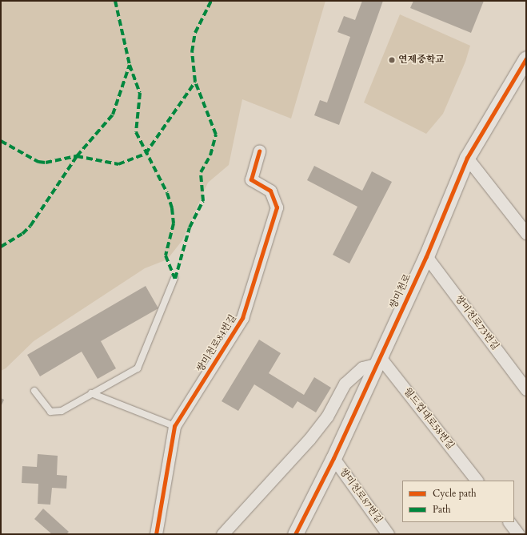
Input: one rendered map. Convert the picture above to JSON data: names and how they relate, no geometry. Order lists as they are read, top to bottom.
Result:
{
  "streets": {
    "street": [
      "쌍미천로",
      "쌍미천로73번길",
      "쌍미천로84번길",
      "월드컵대로58번길",
      "쌍미천로87번길"
    ]
  },
  "crossings": [
    ["쌍미천로", "쌍미천로73번길"],
    ["쌍미천로", "월드컵대로58번길"],
    ["쌍미천로", "쌍미천로87번길"]
  ],
  "places": ["연제중학교"],
  "legend": ["Cycle path", "Path"]
}
